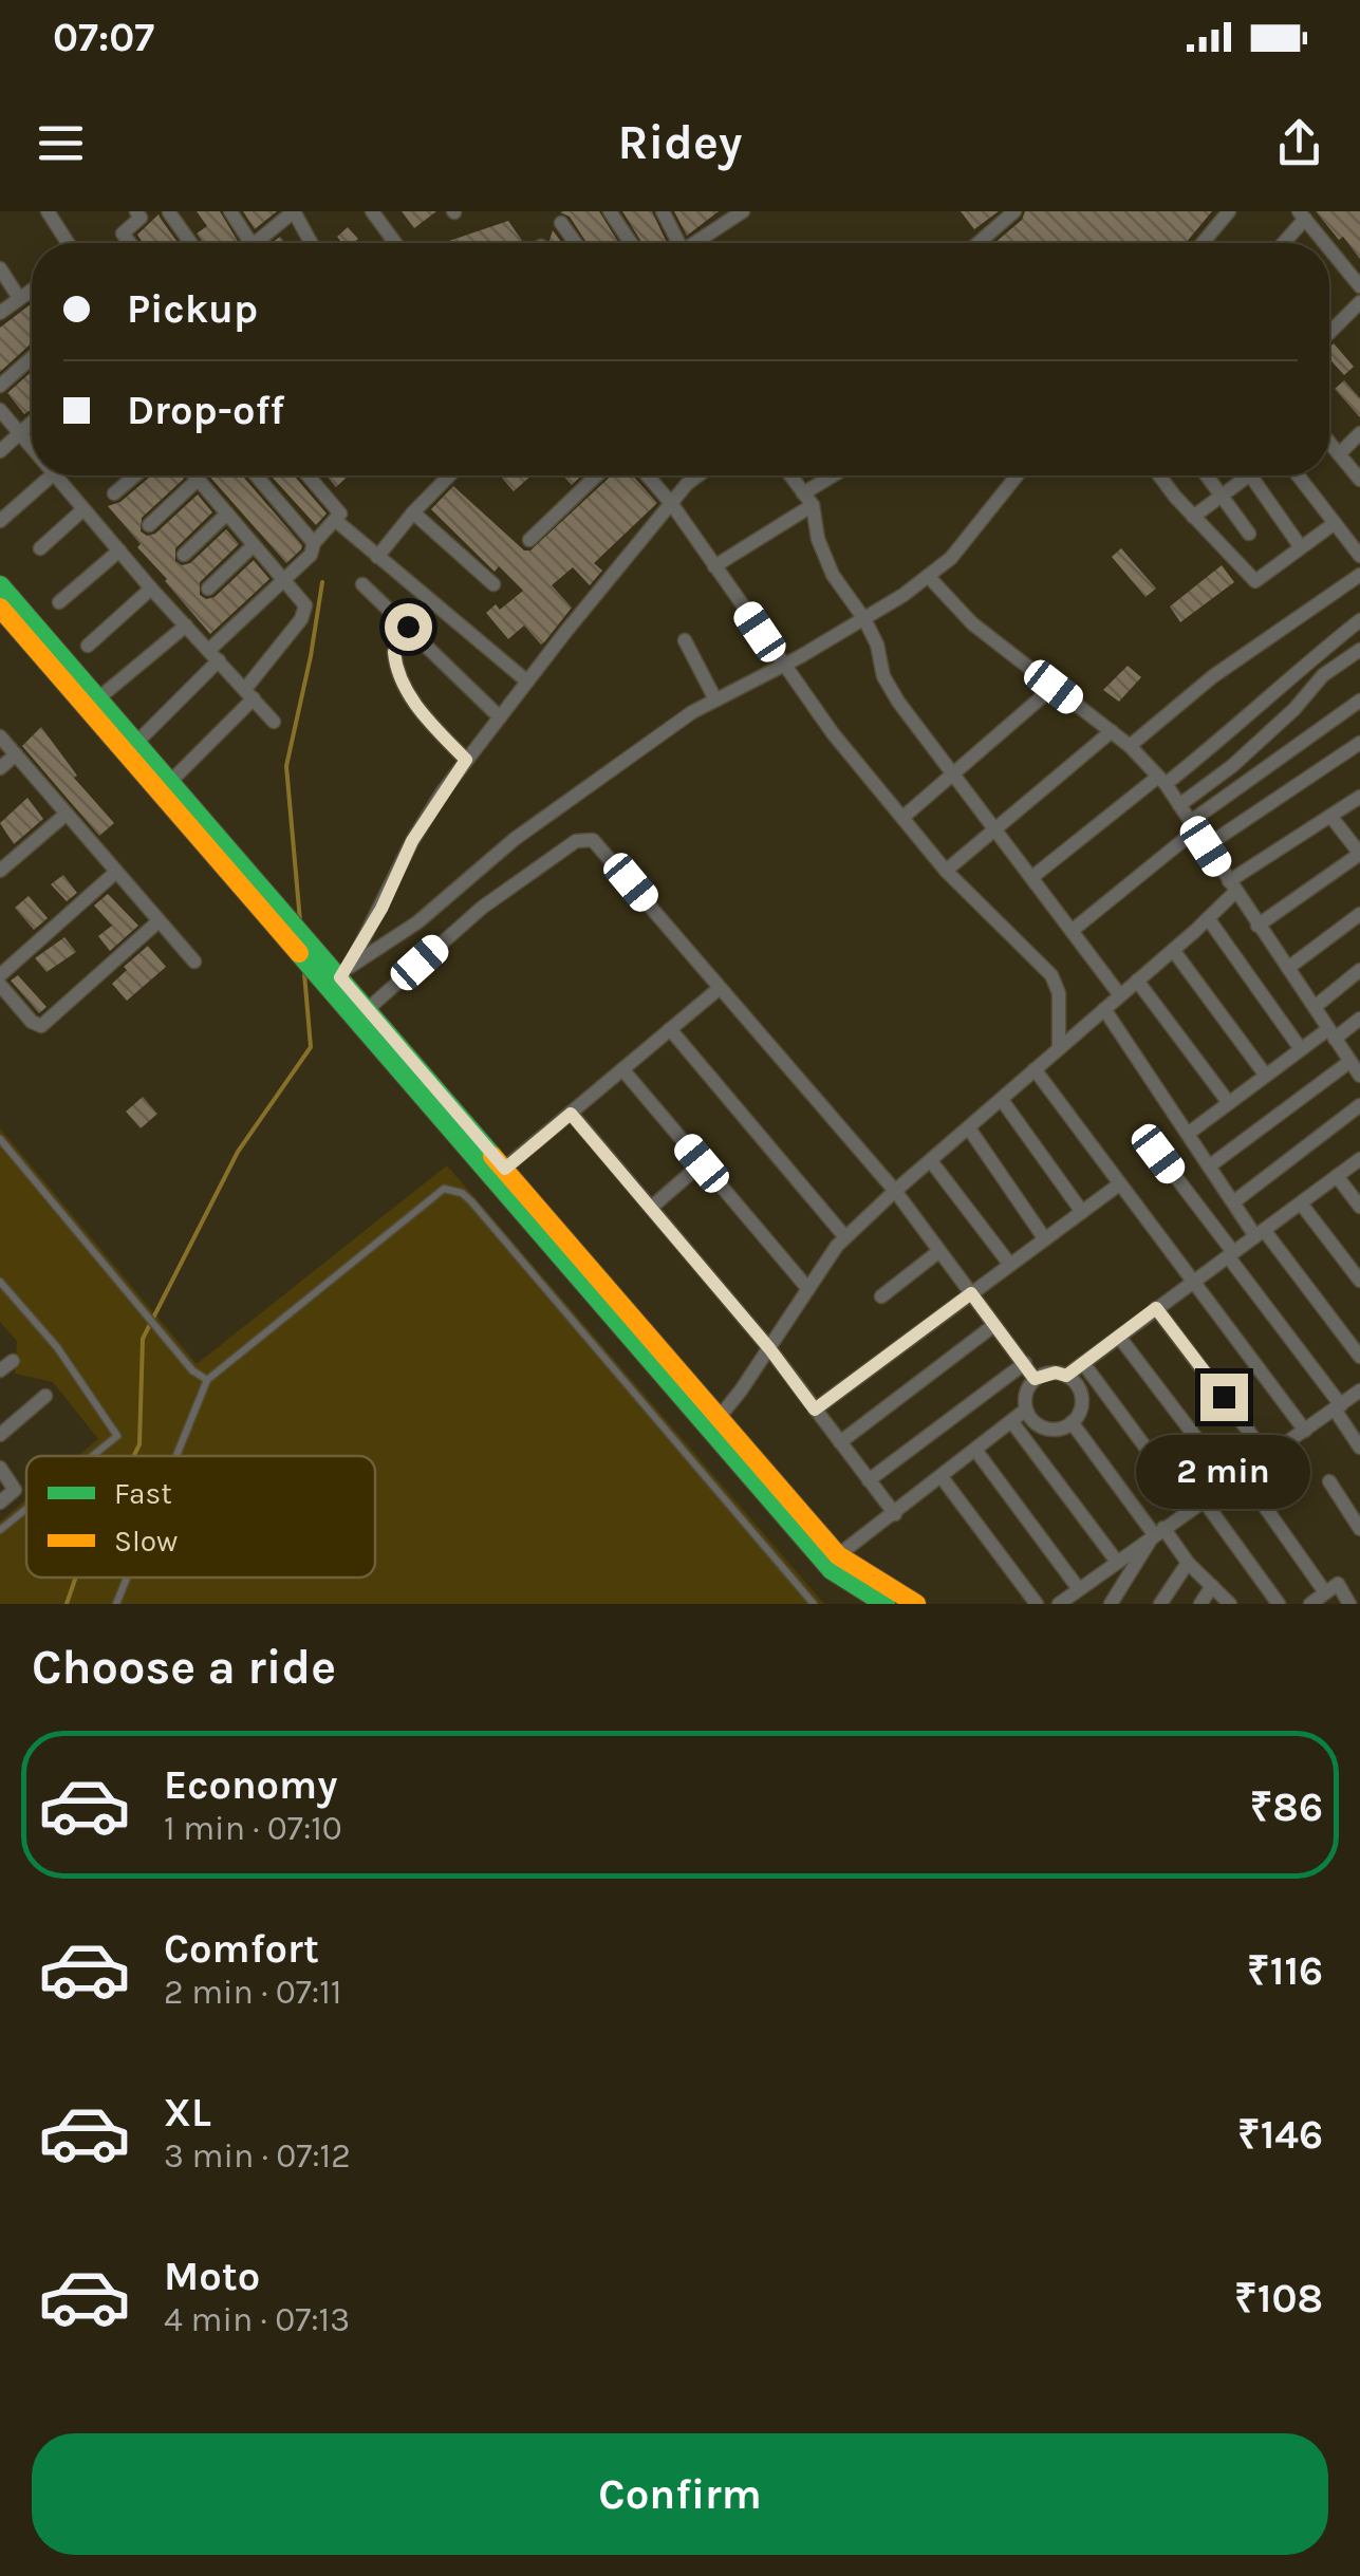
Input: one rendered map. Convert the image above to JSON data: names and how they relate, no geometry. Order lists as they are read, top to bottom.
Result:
{
  "legend": ["Fast", "Slow"],
  "page": {
    "status": "07:07",
    "header": "Ridey",
    "banner": ["Pickup", "Drop-off"],
    "bubble": "2 min",
    "heading": "Choose a ride",
    "list": [
      {
        "name": "Economy",
        "note": "1 min · 07:10",
        "value": "₹86"
      },
      {
        "name": "Comfort",
        "note": "2 min · 07:11",
        "value": "₹116"
      },
      {
        "name": "XL",
        "note": "3 min · 07:12",
        "value": "₹146"
      },
      {
        "name": "Moto",
        "note": "4 min · 07:13",
        "value": "₹108"
      }
    ],
    "buttons": "Confirm"
  }
}
